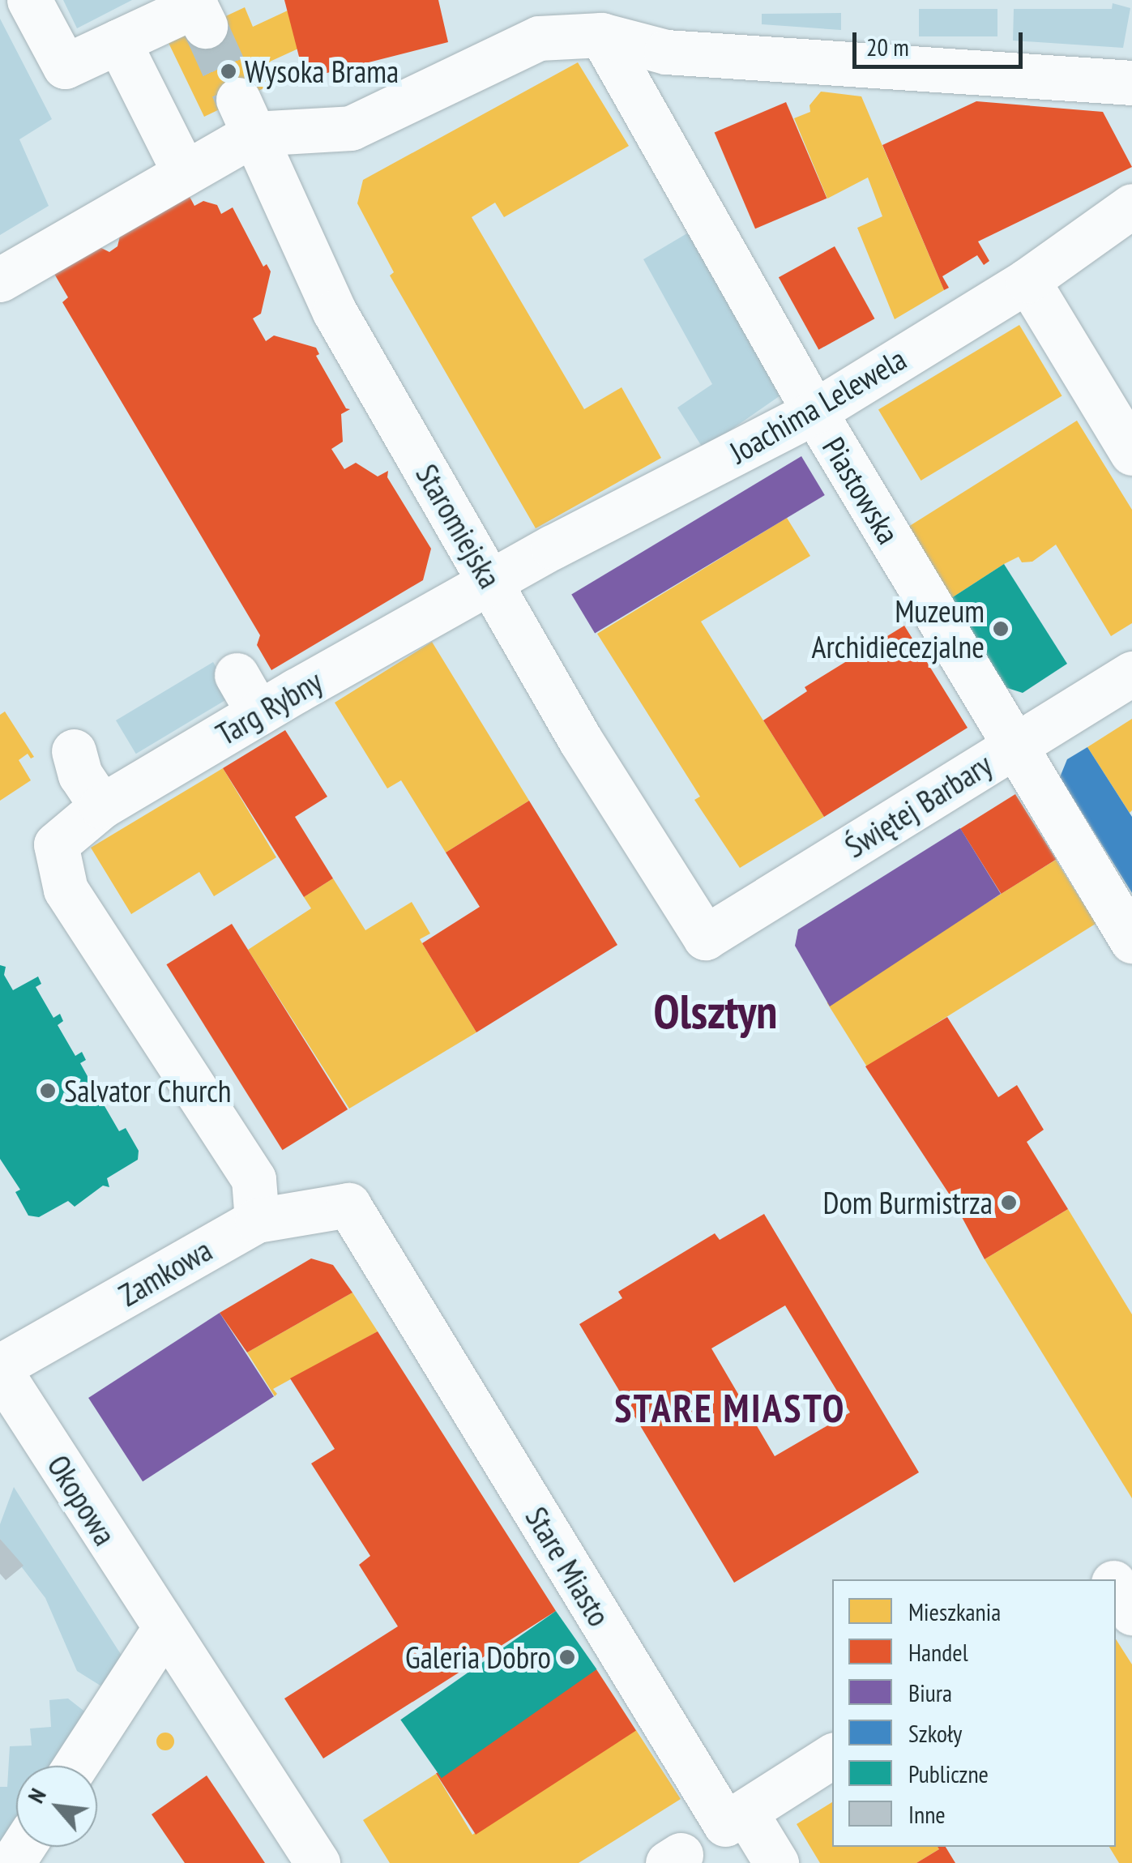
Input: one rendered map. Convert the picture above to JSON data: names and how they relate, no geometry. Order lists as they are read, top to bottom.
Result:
{
  "streets": {
    "street": [
      "Joachima Lelewela",
      "Piastowska",
      "Staromiejska",
      "Targ Rybny",
      "Świętej Barbary",
      "Zamkowa",
      "Okopowa",
      "Stare Miasto"
    ]
  },
  "crossings": [
    ["Joachima Lelewela", "Piastowska"],
    ["Joachima Lelewela", "Staromiejska"],
    ["Joachima Lelewela", "Targ Rybny"],
    ["Piastowska", "Świętej Barbary"],
    ["Staromiejska", "Targ Rybny"],
    ["Staromiejska", "Świętej Barbary"],
    ["Targ Rybny", "Zamkowa"],
    ["Zamkowa", "Okopowa"],
    ["Zamkowa", "Stare Miasto"]
  ],
  "districts": ["Olsztyn", "STARE MIASTO"],
  "places": [
    "Wysoka Brama",
    "Muzeum Archidiecezjalne",
    "Salvator Church",
    "Dom Burmistrza",
    "Galeria Dobro"
  ],
  "legend": [
    "Mieszkania",
    "Handel",
    "Biura",
    "Szkoły",
    "Publiczne",
    "Inne"
  ],
  "scale_bar": "20 m",
  "north": "top left"
}
